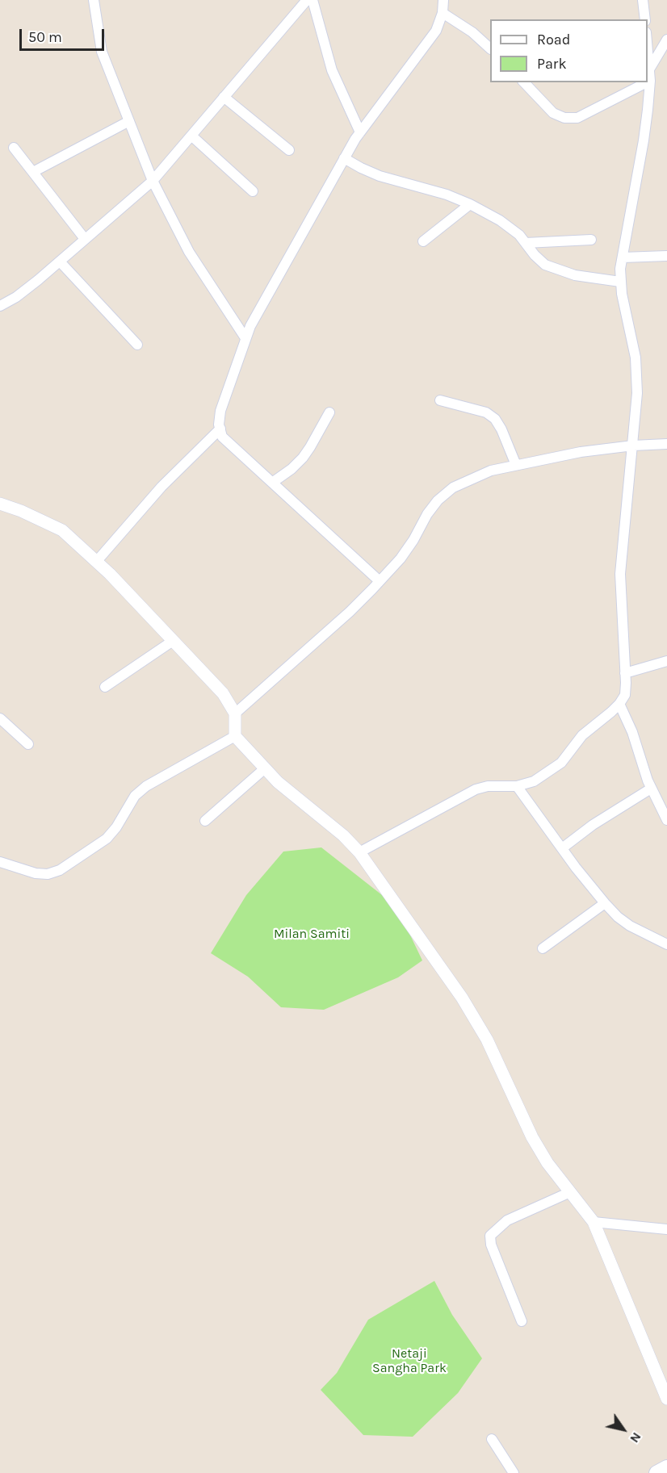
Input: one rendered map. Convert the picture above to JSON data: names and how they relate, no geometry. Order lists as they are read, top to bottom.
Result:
{
  "parks": ["Milan Samiti", "Netaji Sangha Park"],
  "legend": ["Road", "Park"],
  "scale_bar": "50 m",
  "north": "bottom right"
}
